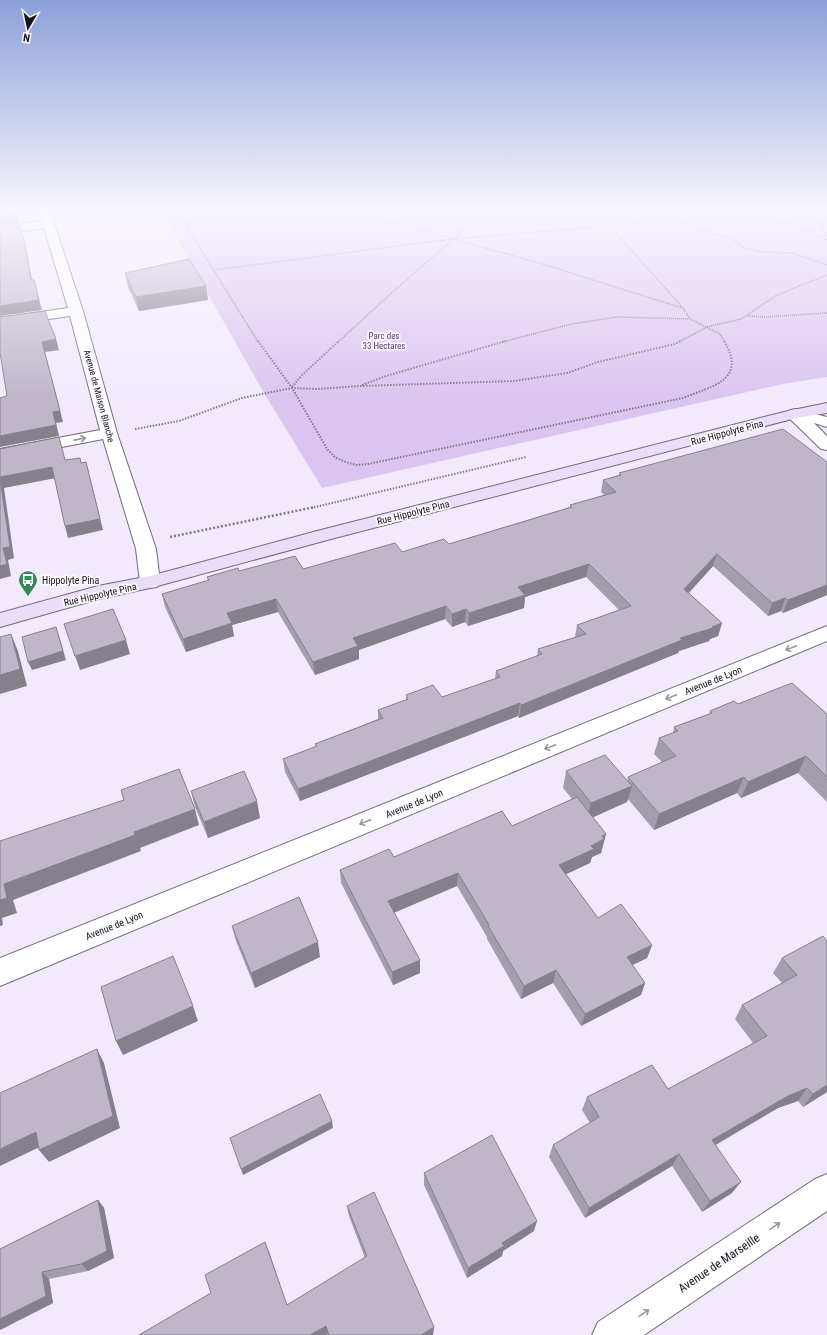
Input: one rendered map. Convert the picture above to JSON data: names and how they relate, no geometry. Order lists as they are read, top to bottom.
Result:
{
  "streets": {
    "main road": ["Rue Hippolyte Pina"],
    "street": ["Avenue de Maison Blanche", "Avenue de Lyon", "Avenue de Marseille"]
  },
  "crossings": [
    ["Avenue de Maison Blanche", "Rue Hippolyte Pina"]
  ],
  "one_way": ["Avenue de Lyon", "Avenue de Marseille"],
  "parks": ["Parc des 33 Hectares"],
  "places": {
    "bus stop": ["Hippolyte Pina"]
  },
  "north": "bottom"
}
